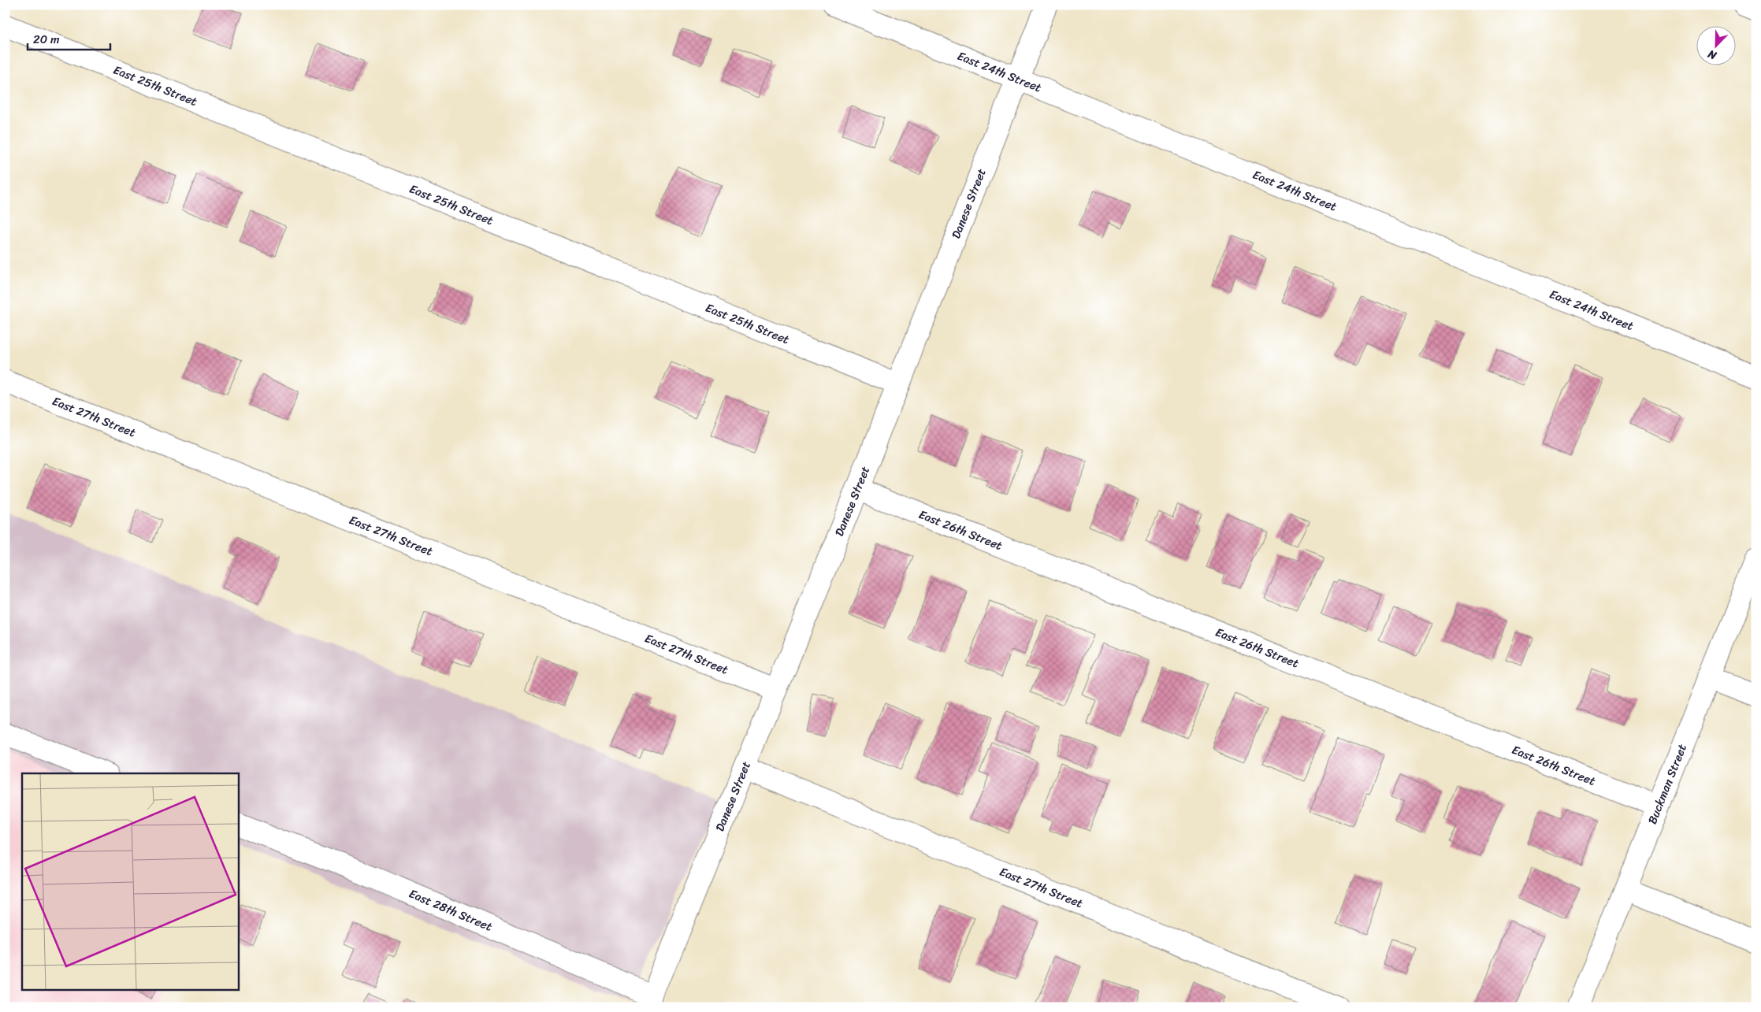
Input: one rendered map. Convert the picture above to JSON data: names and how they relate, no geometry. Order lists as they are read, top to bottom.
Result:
{
  "streets": {
    "street": [
      "East 24th Street",
      "East 25th Street",
      "Danese Street",
      "East 27th Street",
      "East 26th Street",
      "Buckman Street",
      "East 28th Street"
    ]
  },
  "crossings": [
    ["East 24th Street", "Danese Street"],
    ["East 25th Street", "Danese Street"],
    ["Danese Street", "East 27th Street"],
    ["Danese Street", "East 26th Street"],
    ["Danese Street", "East 28th Street"],
    ["East 26th Street", "Buckman Street"]
  ],
  "scale_bar": "20 m",
  "north": "bottom left"
}
